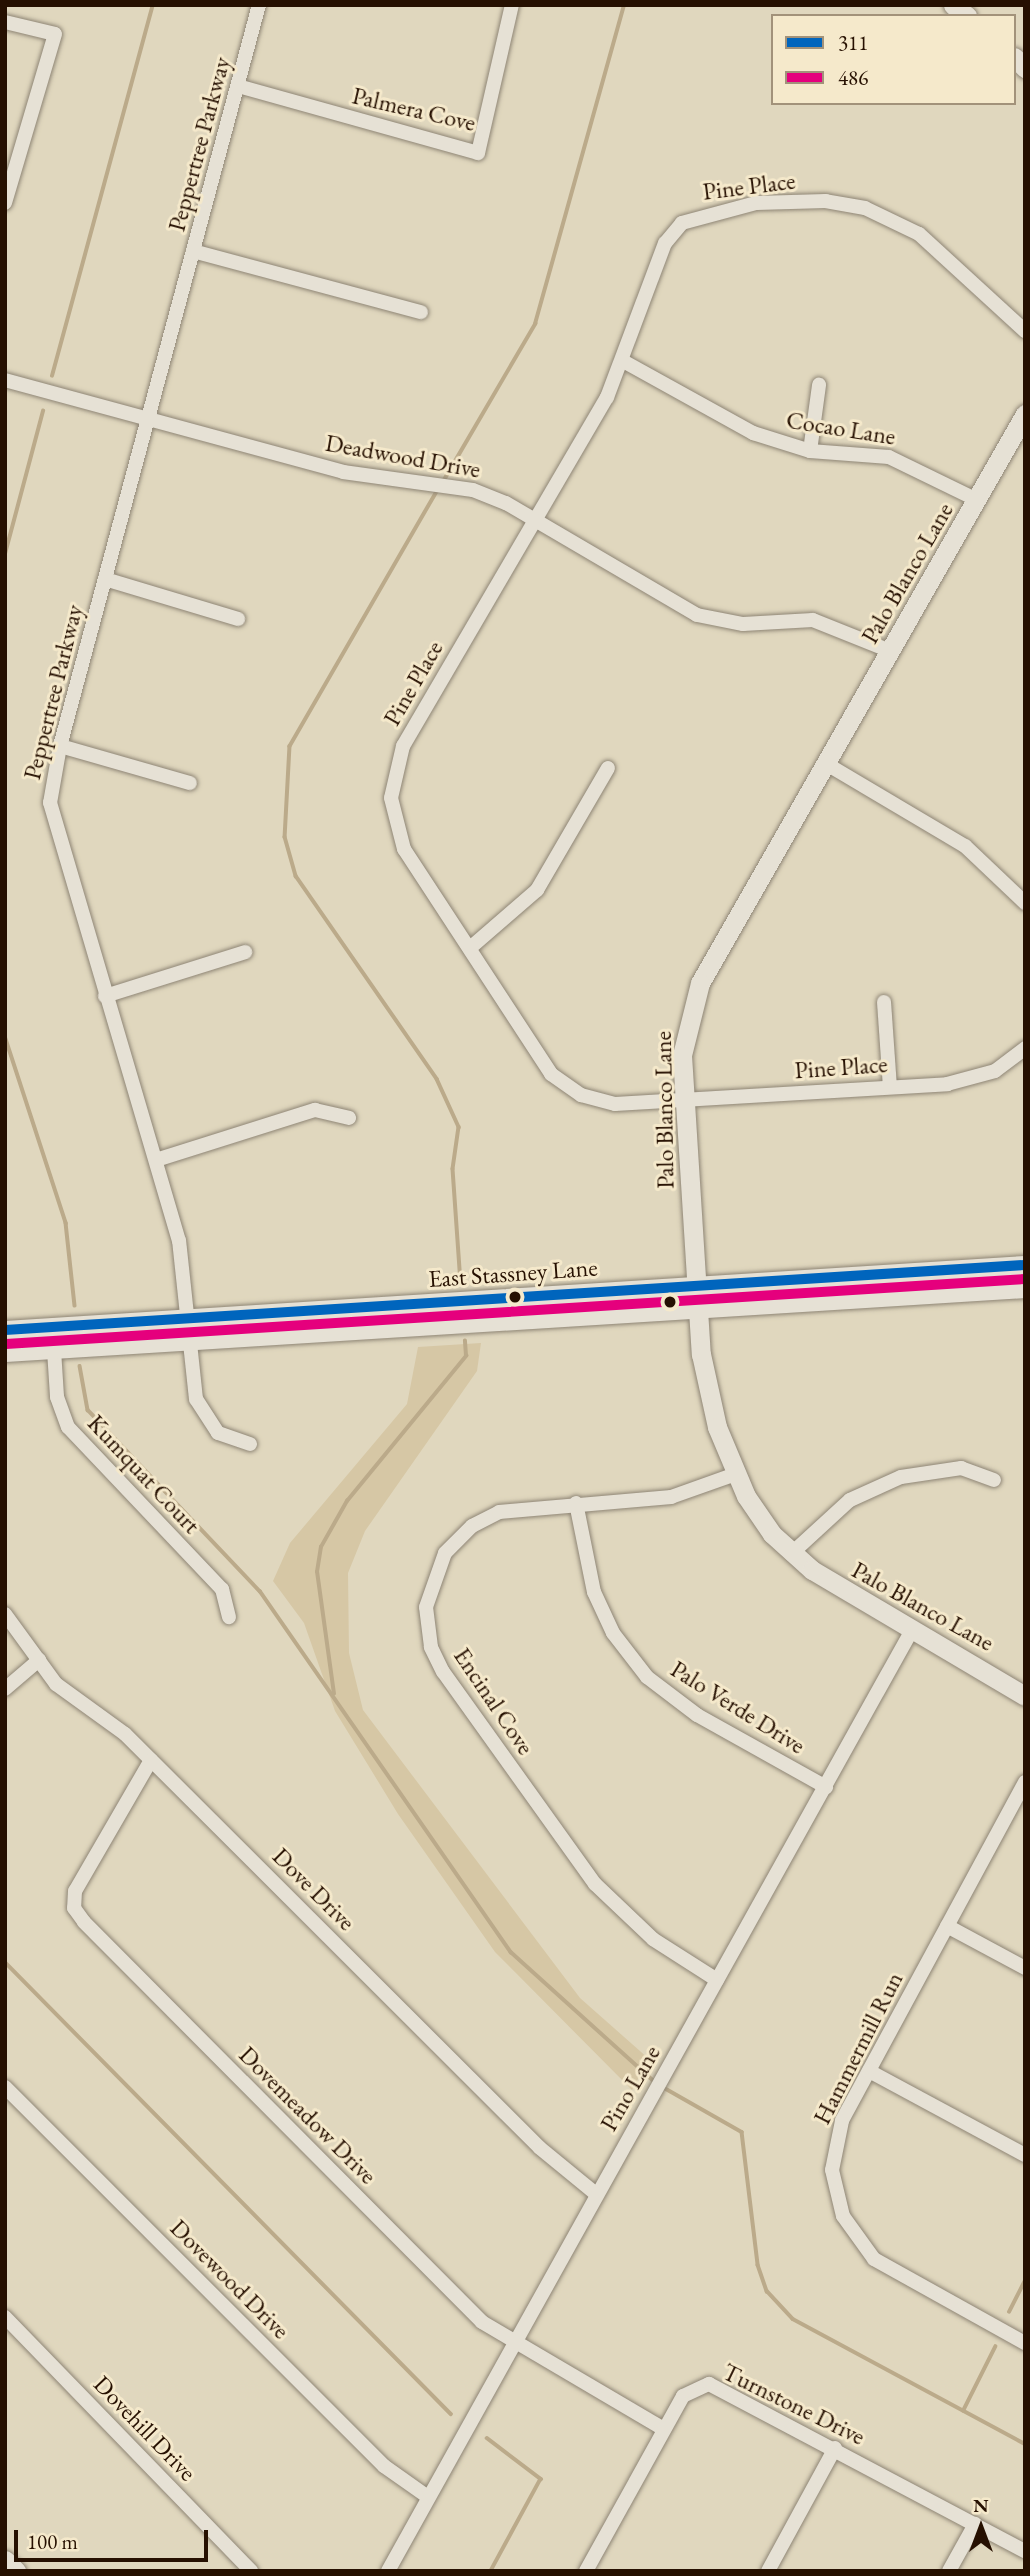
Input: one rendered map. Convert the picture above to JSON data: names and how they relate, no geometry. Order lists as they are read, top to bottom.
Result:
{
  "streets": {
    "main road": ["Palo Blanco Lane", "East Stassney Lane"],
    "street": [
      "Palmera Cove",
      "Peppertree Parkway",
      "Pine Place",
      "Cocao Lane",
      "Deadwood Drive",
      "Kumquat Court",
      "Encinal Cove",
      "Palo Verde Drive",
      "Dove Drive",
      "Hammermill Run",
      "Pino Lane",
      "Dovemeadow Drive",
      "Dovewood Drive",
      "Turnstone Drive",
      "Dovehill Drive"
    ]
  },
  "crossings": [
    ["Palmera Cove", "Peppertree Parkway"],
    ["Peppertree Parkway", "Deadwood Drive"],
    ["Peppertree Parkway", "East Stassney Lane"],
    ["Pine Place", "Cocao Lane"],
    ["Pine Place", "Deadwood Drive"],
    ["Pine Place", "Palo Blanco Lane"],
    ["Cocao Lane", "Palo Blanco Lane"],
    ["Deadwood Drive", "Palo Blanco Lane"],
    ["Palo Blanco Lane", "East Stassney Lane"],
    ["Palo Blanco Lane", "Encinal Cove"],
    ["Palo Blanco Lane", "Pino Lane"],
    ["East Stassney Lane", "Kumquat Court"],
    ["Encinal Cove", "Palo Verde Drive"],
    ["Encinal Cove", "Pino Lane"],
    ["Palo Verde Drive", "Pino Lane"],
    ["Dove Drive", "Pino Lane"],
    ["Dove Drive", "Dovemeadow Drive"],
    ["Pino Lane", "Dovemeadow Drive"],
    ["Pino Lane", "Dovewood Drive"],
    ["Dovemeadow Drive", "Turnstone Drive"]
  ],
  "lines": ["transit line 311", "transit line 486"],
  "legend": ["311", "486"],
  "scale_bar": "100 m",
  "north": "top"
}
